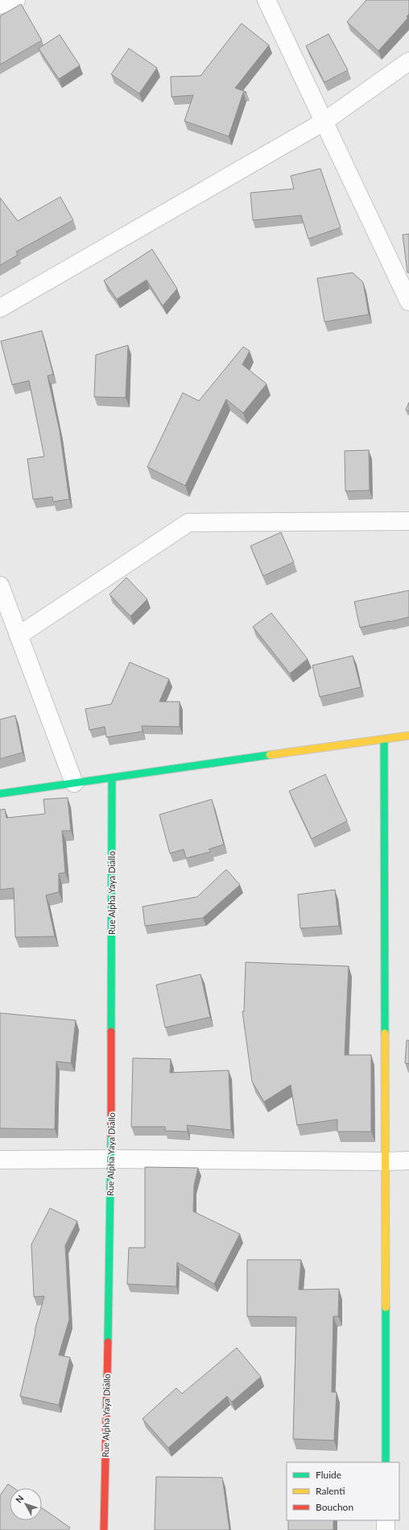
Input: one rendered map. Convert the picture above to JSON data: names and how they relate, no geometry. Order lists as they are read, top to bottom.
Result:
{
  "streets": {
    "street": ["Rue Alpha Yaya Diallo"]
  },
  "legend": ["Fluide", "Ralenti", "Bouchon"],
  "north": "top left"
}
